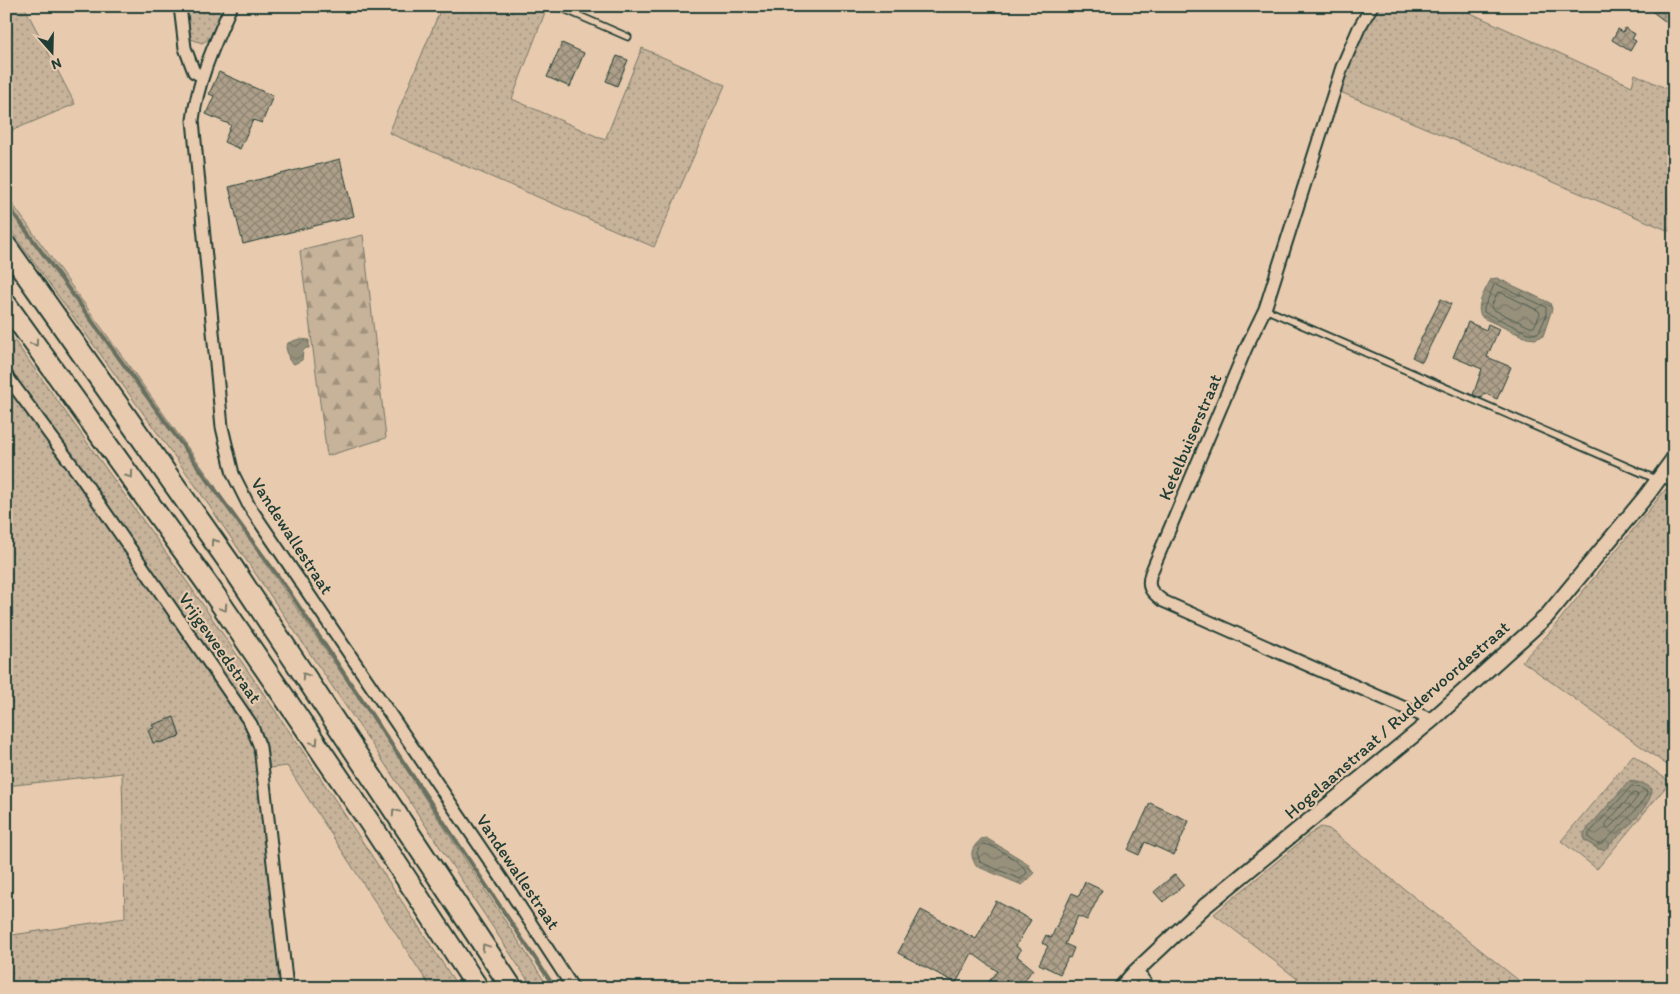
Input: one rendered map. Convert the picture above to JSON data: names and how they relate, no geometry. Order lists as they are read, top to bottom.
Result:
{
  "streets": {
    "street": [
      "Ketelbuiserstraat",
      "Vandewallestraat",
      "Vrijgeweedstraat",
      "Hogelaanstraat / Ruddervoordestraat"
    ]
  },
  "crossings": [
    ["Ketelbuiserstraat", "Hogelaanstraat / Ruddervoordestraat"]
  ],
  "north": "bottom"
}
